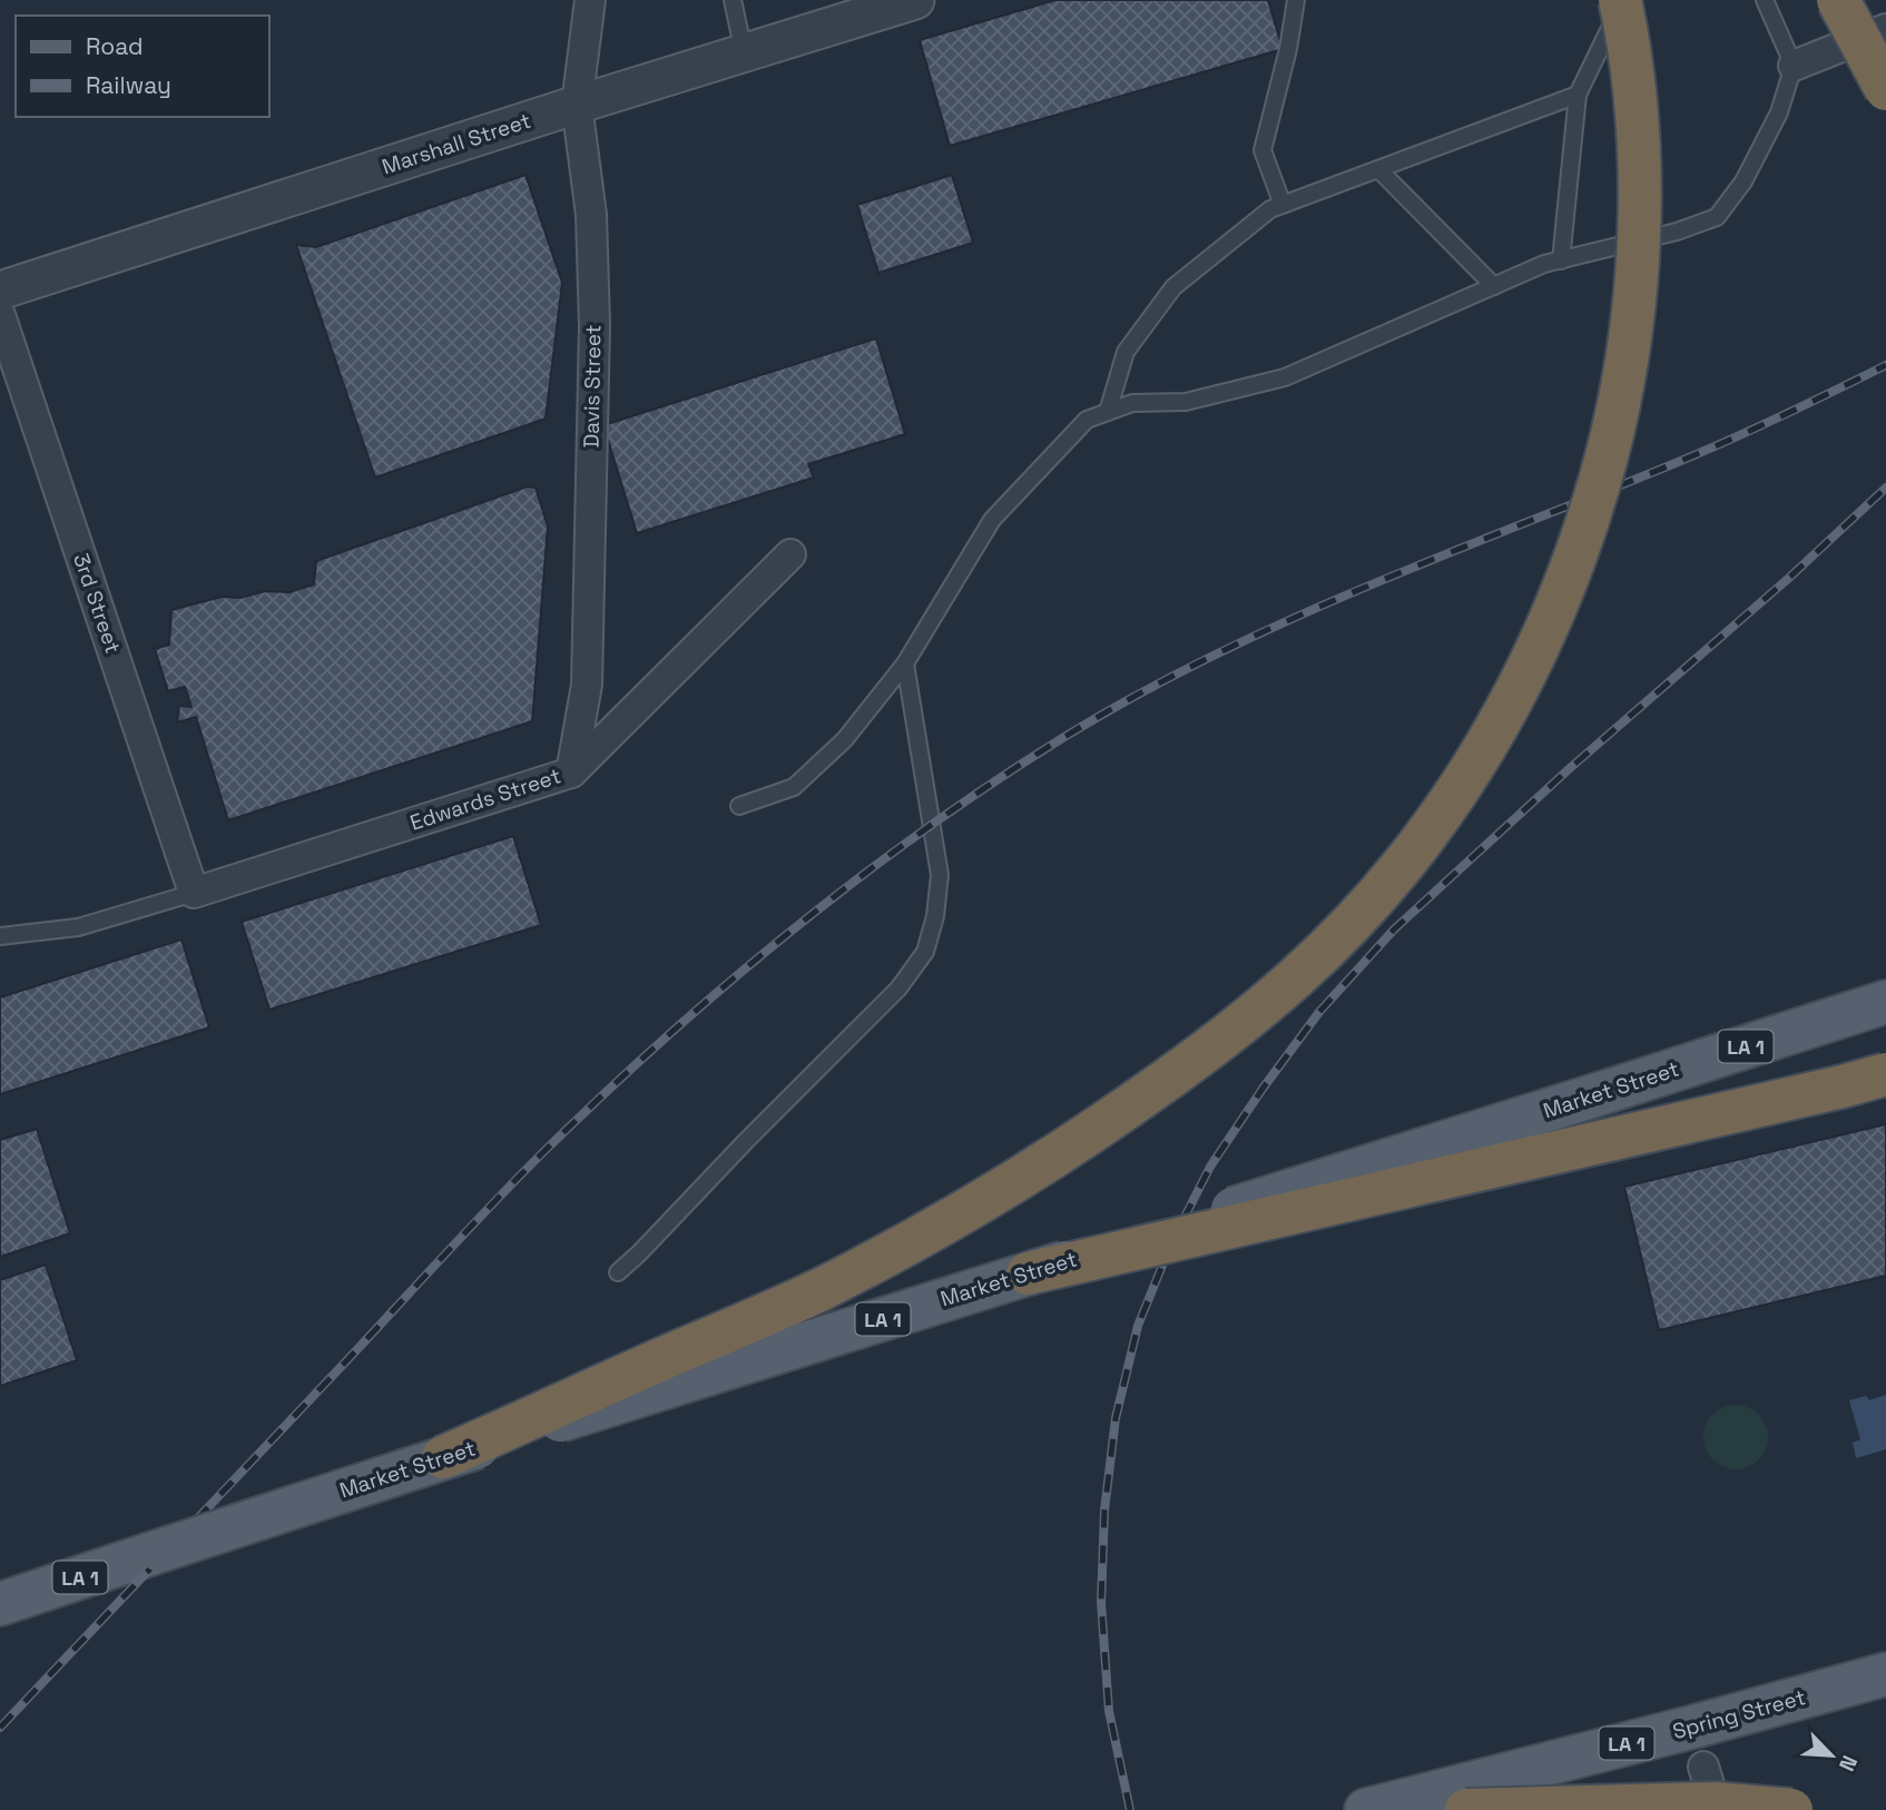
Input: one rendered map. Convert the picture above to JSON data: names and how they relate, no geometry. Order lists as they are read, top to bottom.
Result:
{
  "streets": {
    "main road": ["LA 1", "Market Street", "Spring Street"],
    "street": [
      "Marshall Street",
      "Davis Street",
      "3rd Street",
      "Edwards Street"
    ]
  },
  "crossings": [
    ["Marshall Street", "Davis Street"],
    ["Davis Street", "Edwards Street"],
    ["3rd Street", "Edwards Street"]
  ],
  "legend": ["Road", "Railway"],
  "north": "bottom right"
}
